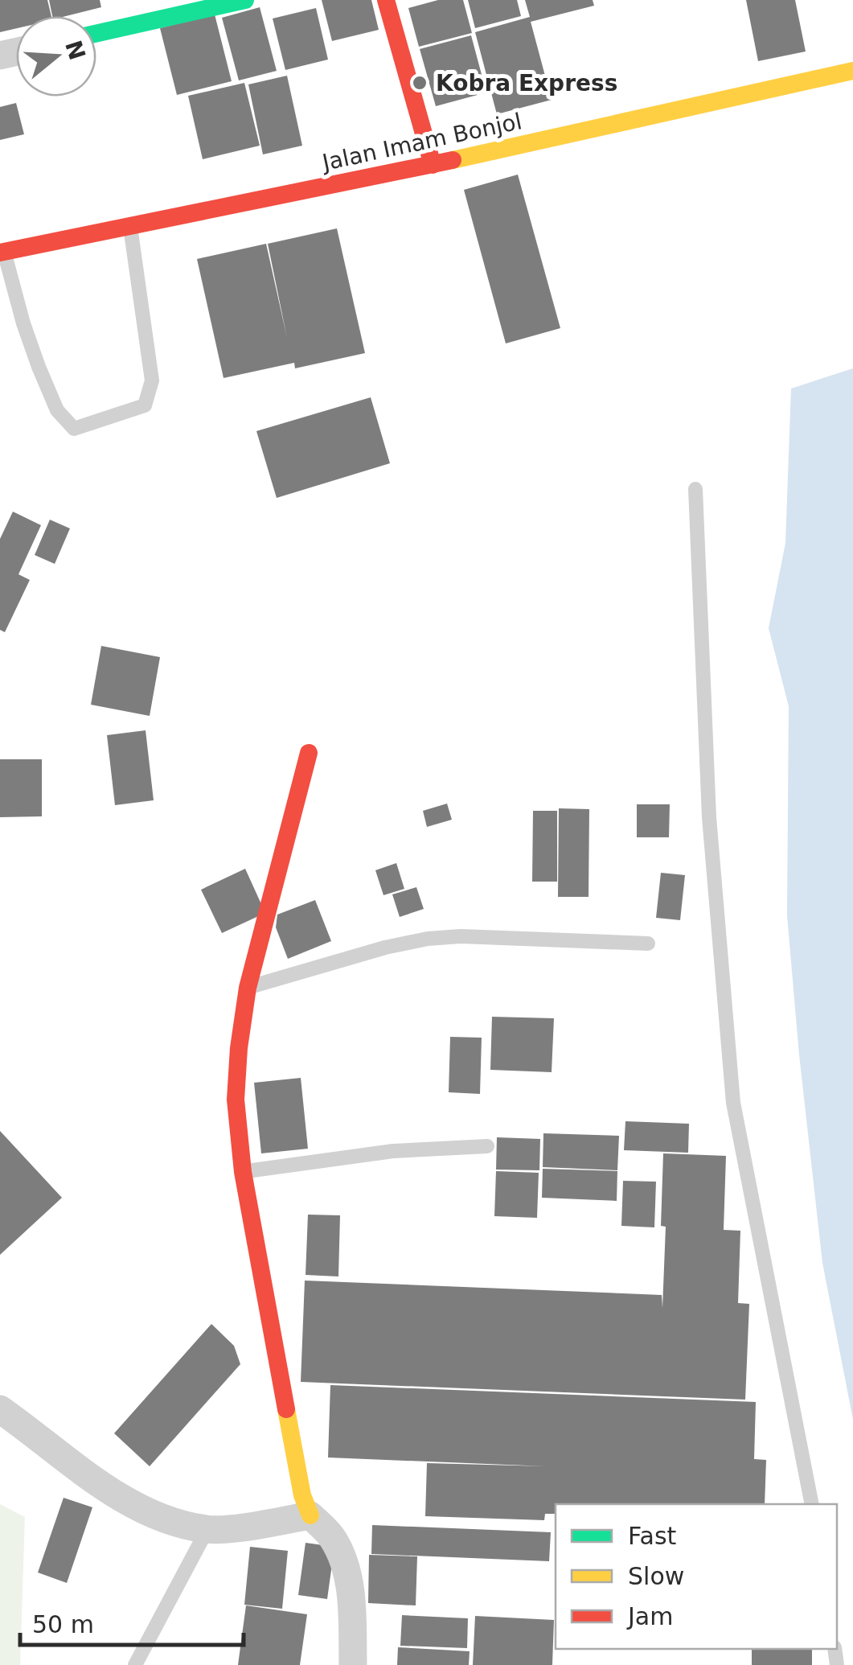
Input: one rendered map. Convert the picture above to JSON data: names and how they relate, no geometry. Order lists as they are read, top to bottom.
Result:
{
  "streets": {
    "street": ["Jalan Imam Bonjol"]
  },
  "places": ["Kobra Express"],
  "legend": ["Fast", "Slow", "Jam"],
  "scale_bar": "50 m",
  "north": "right"
}
